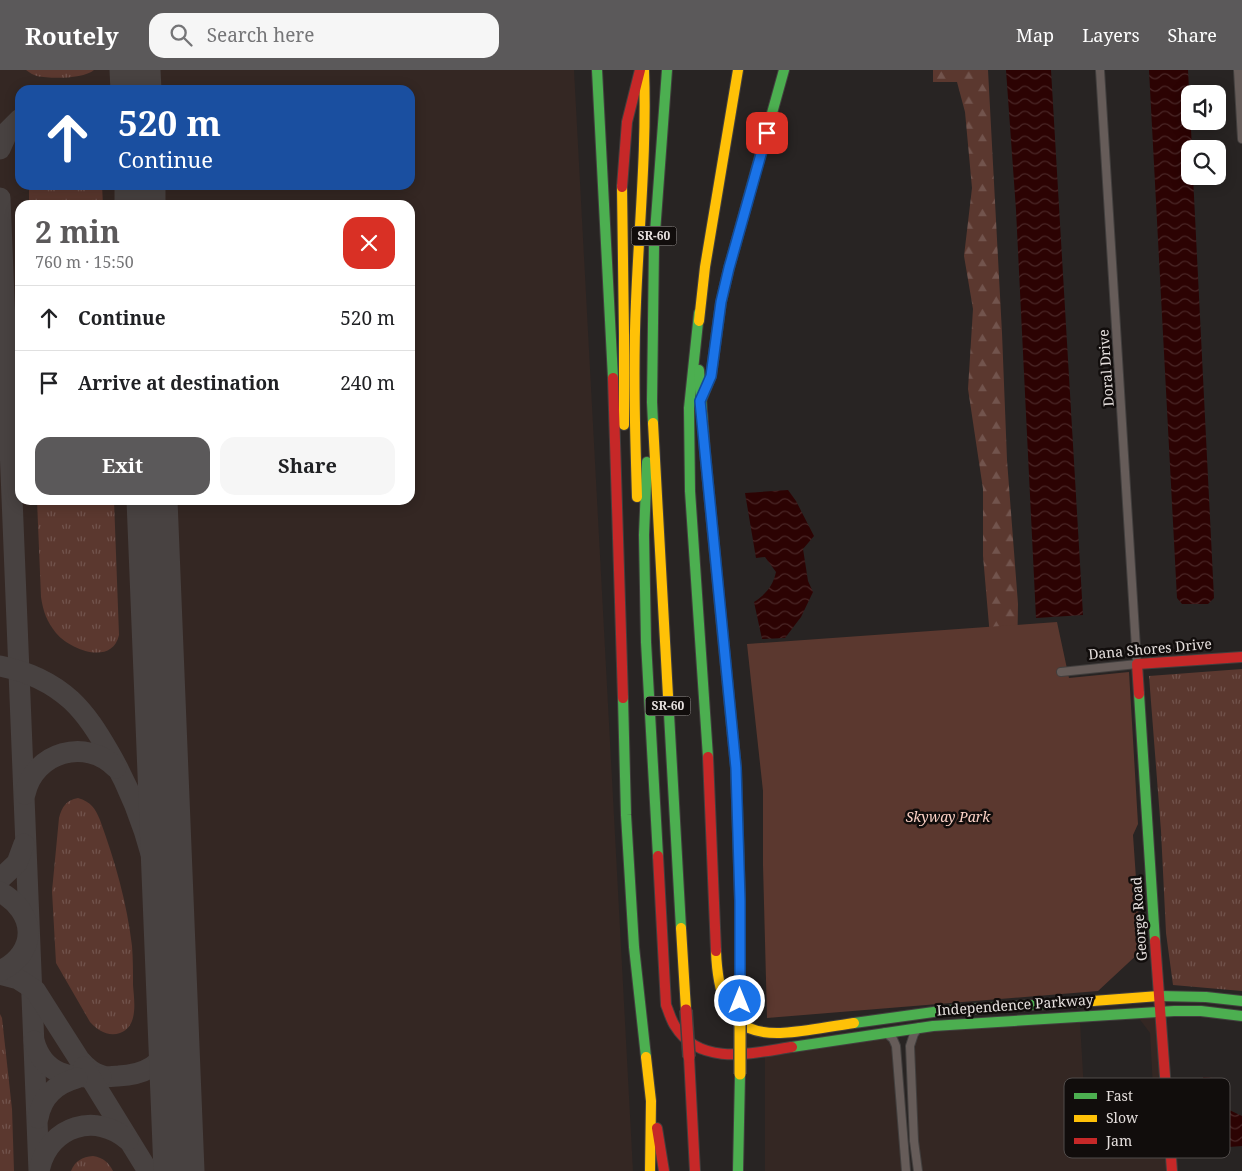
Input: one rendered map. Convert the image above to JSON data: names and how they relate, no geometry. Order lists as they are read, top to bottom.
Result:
{
  "streets": {
    "main road": [
      "SR-60",
      "Dana Shores Drive",
      "George Road",
      "Independence Parkway"
    ],
    "street": ["Doral Drive"]
  },
  "crossings": [
    ["Doral Drive", "Dana Shores Drive"],
    ["Doral Drive", "George Road"],
    ["Dana Shores Drive", "George Road"],
    ["George Road", "Independence Parkway"]
  ],
  "parks": ["Skyway Park"],
  "legend": ["Fast", "Slow", "Jam"],
  "page": {
    "header": "Routely",
    "search": "Search here",
    "nav": ["Map", "Layers", "Share"],
    "turn": ["520 m", "Continue"],
    "heading": ["2 min", "760 m · 15:50"],
    "list": [
      {
        "name": "Continue",
        "value": "520 m"
      },
      {
        "name": "Arrive at destination",
        "value": "240 m"
      }
    ],
    "buttons": ["Exit", "Share"]
  }
}
